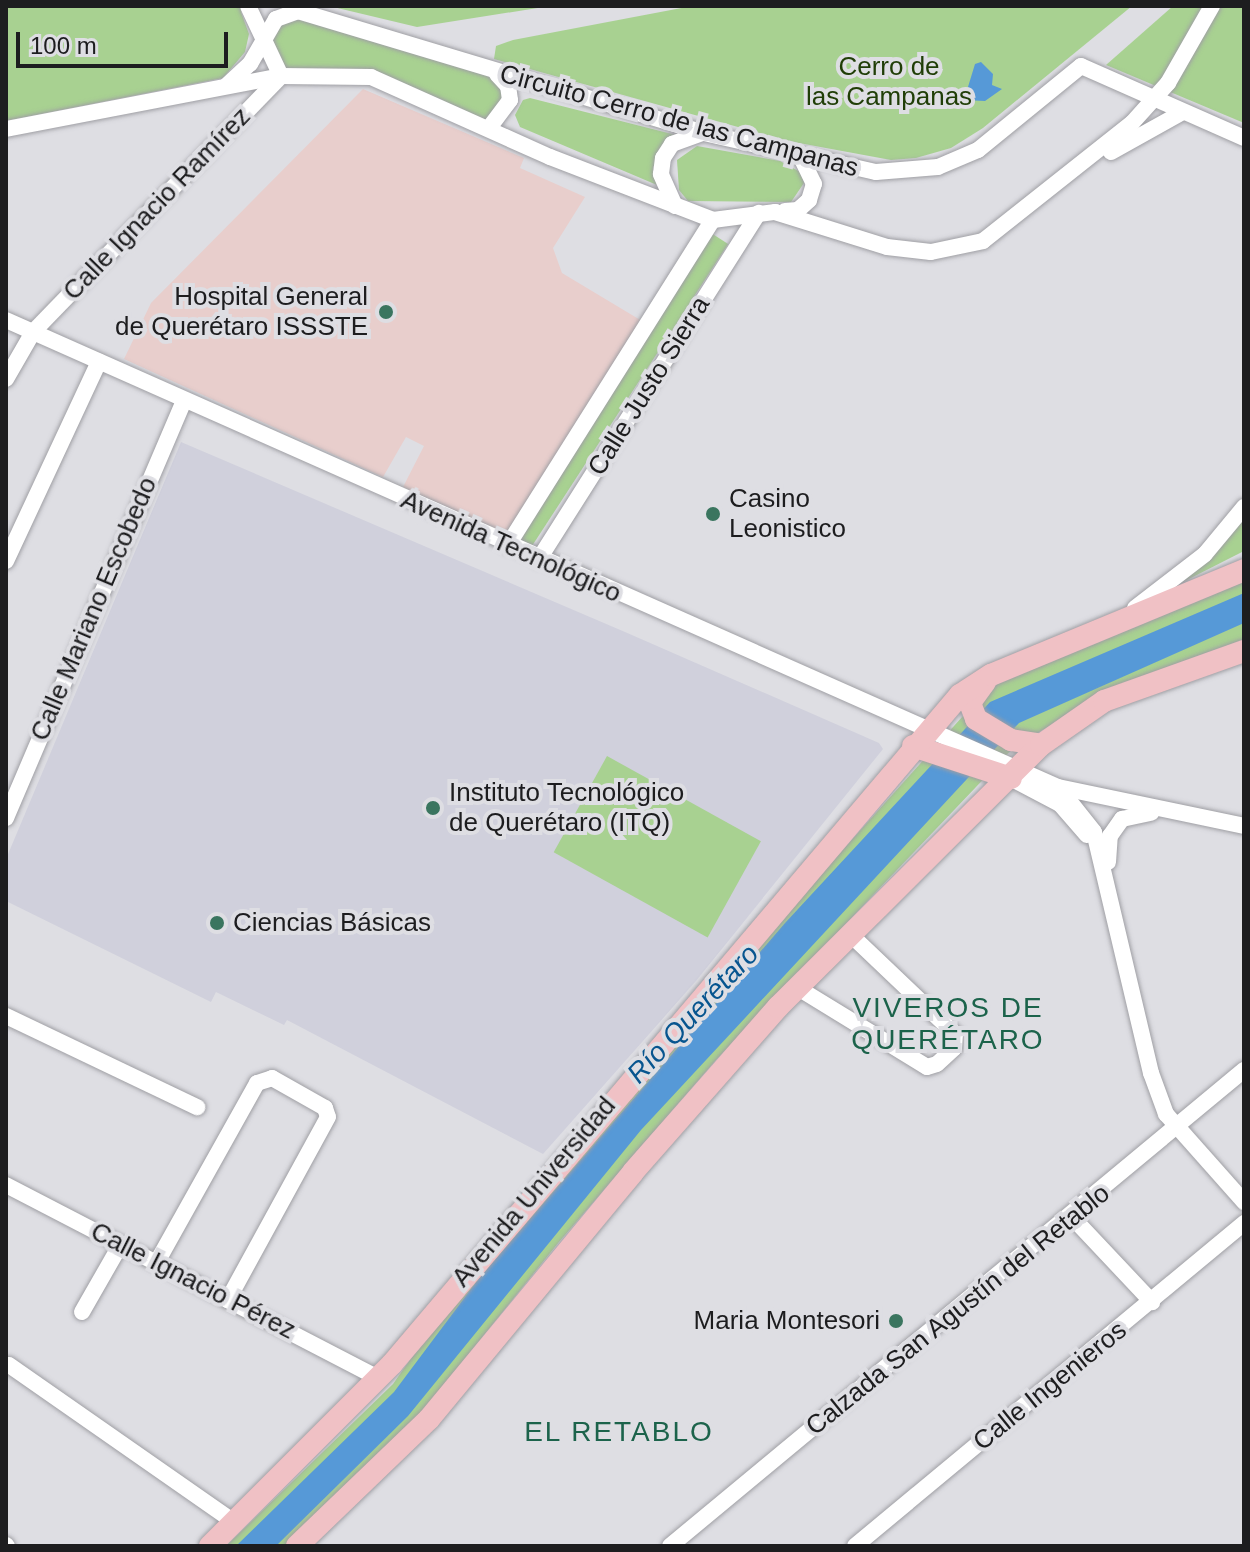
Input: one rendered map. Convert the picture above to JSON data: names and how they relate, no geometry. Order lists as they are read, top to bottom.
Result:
{
  "streets": {
    "main road": ["Avenida Universidad"],
    "street": [
      "Circuito Cerro de las Campanas",
      "Calle Ignacio Ramírez",
      "Calle Justo Sierra",
      "Avenida Tecnológico",
      "Calle Mariano Escobedo",
      "Calle Ignacio Pérez",
      "Calzada San Agustín del Retablo",
      "Calle Ingenieros"
    ]
  },
  "crossings": [
    ["Calle Ignacio Ramírez", "Avenida Tecnológico"],
    ["Calle Justo Sierra", "Avenida Tecnológico"],
    ["Avenida Tecnológico", "Calle Mariano Escobedo"],
    ["Avenida Tecnológico", "Avenida Universidad"],
    ["Avenida Universidad", "Calle Ignacio Pérez"]
  ],
  "districts": ["VIVEROS DE QUERÉTARO", "EL RETABLO"],
  "water": ["Río Querétaro"],
  "parks": ["Cerro de las Campanas"],
  "places": [
    "Hospital General de Querétaro ISSSTE",
    "Casino Leonistico",
    "Instituto Tecnológico de Querétaro (ITQ)",
    "Ciencias Básicas",
    "Maria Montesori"
  ],
  "scale_bar": "100 m"
}
